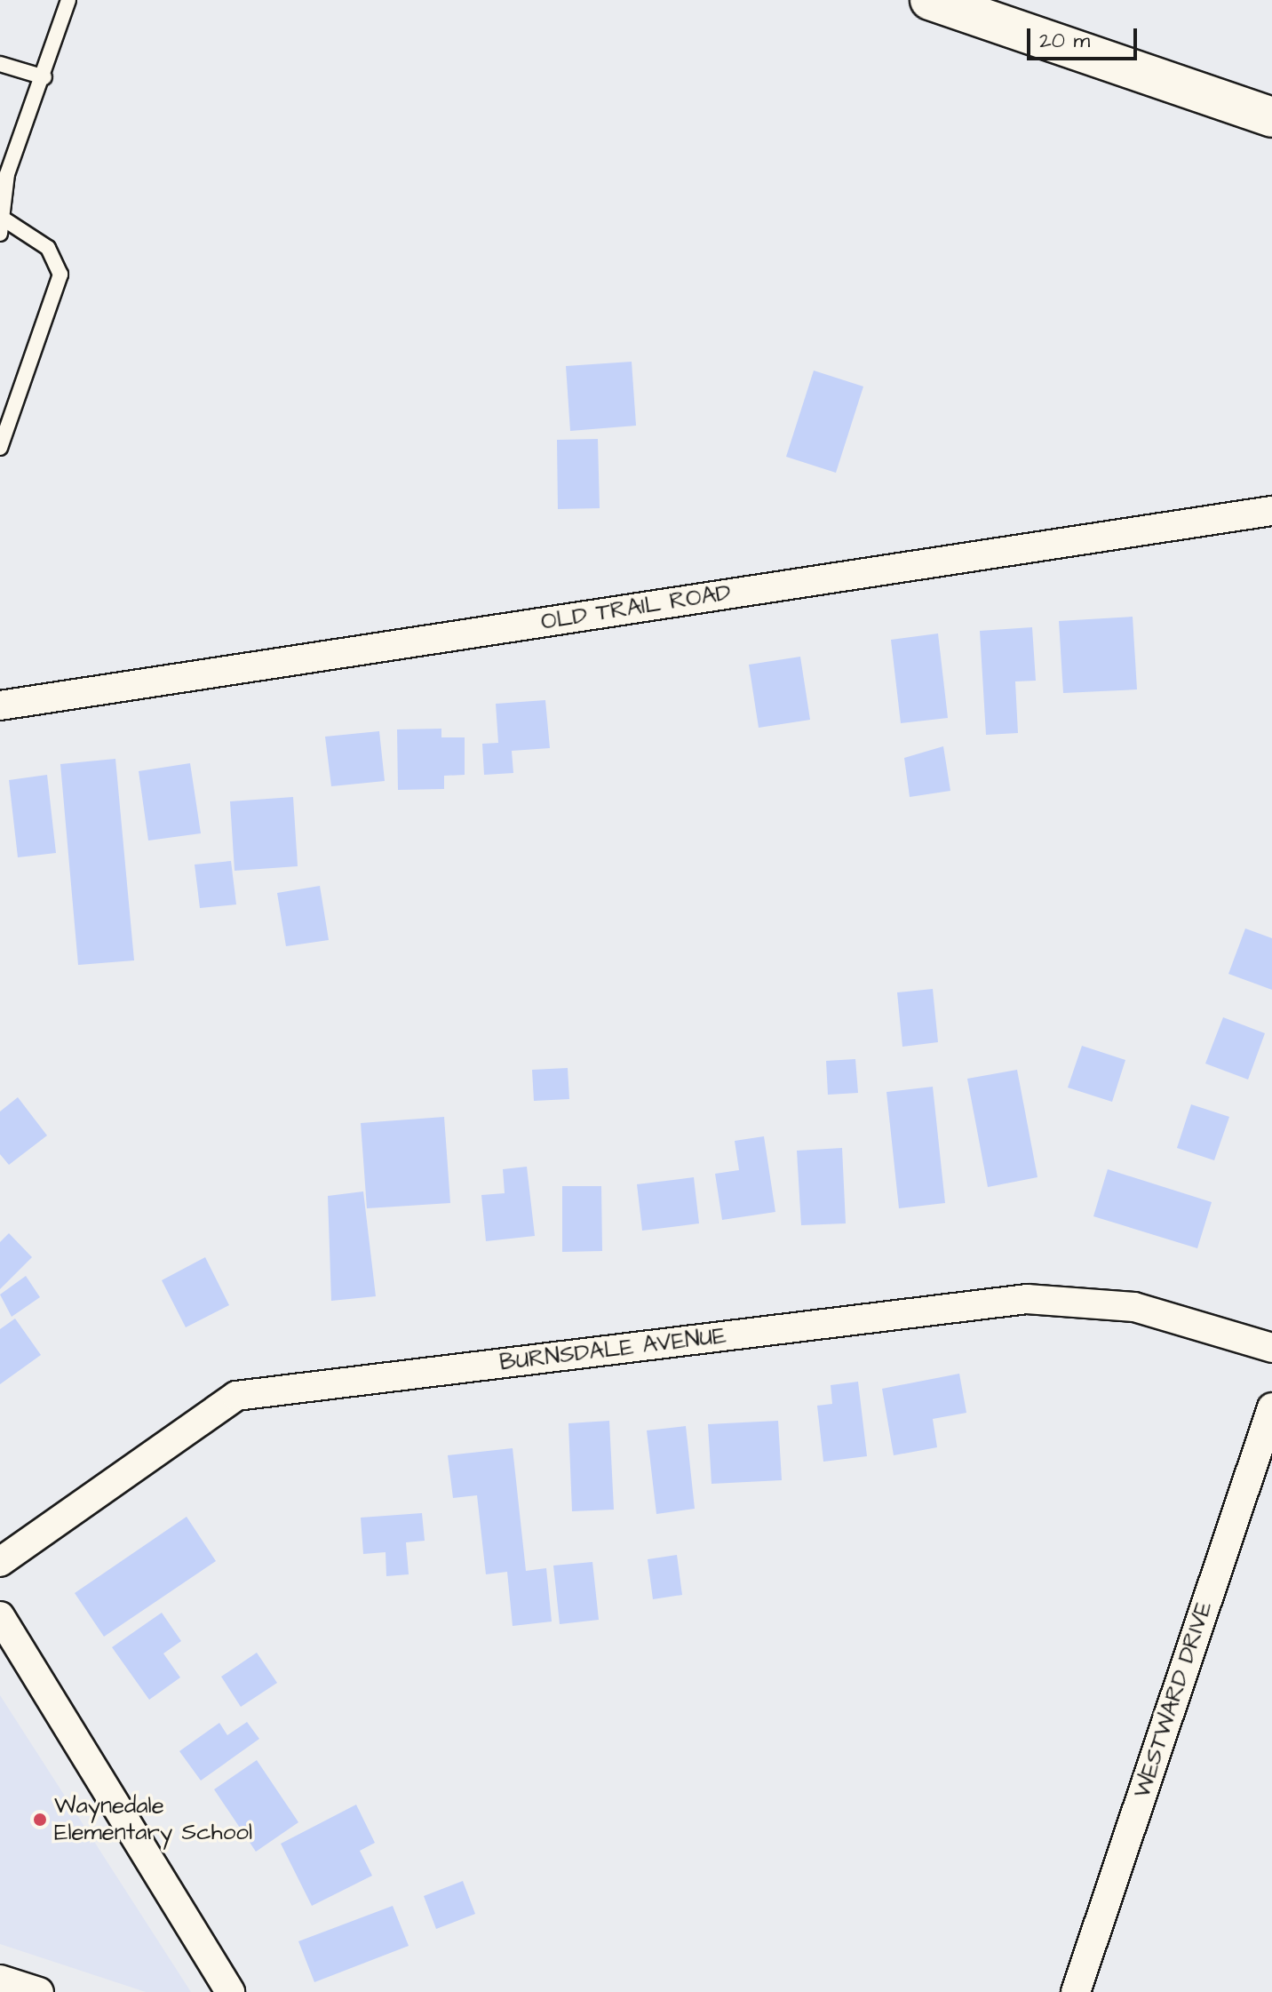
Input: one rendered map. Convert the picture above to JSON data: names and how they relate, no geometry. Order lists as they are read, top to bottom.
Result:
{
  "streets": {
    "street": ["OLD TRAIL ROAD", "BURNSDALE AVENUE", "WESTWARD DRIVE"]
  },
  "places": ["Waynedale Elementary School"],
  "scale_bar": "20 m"
}
